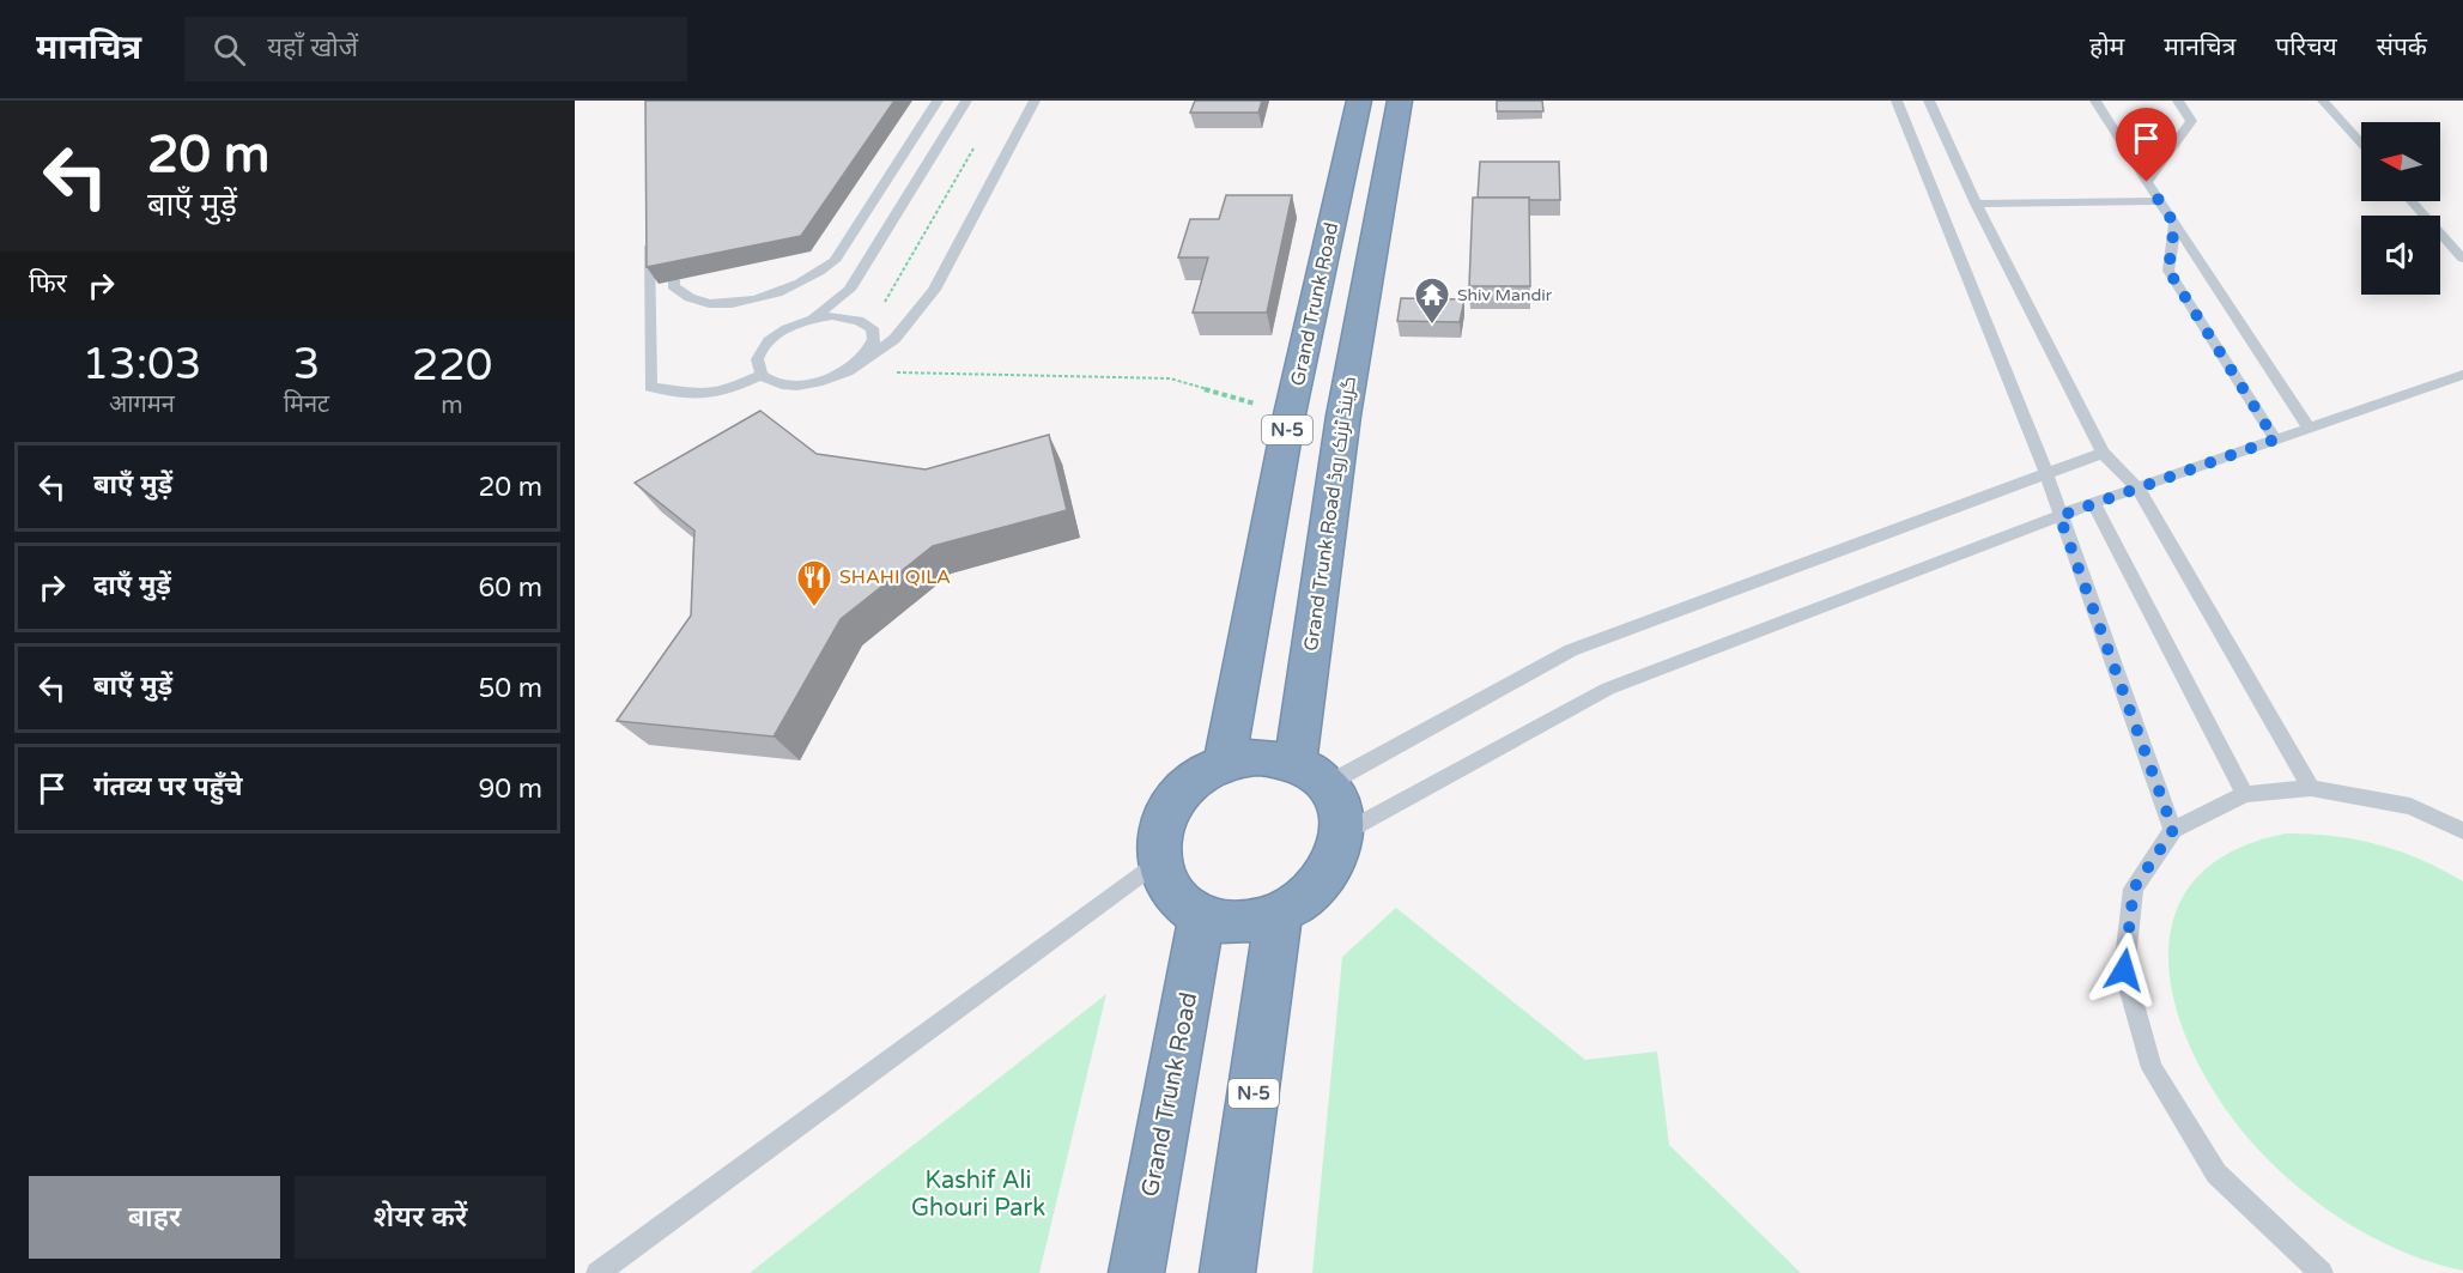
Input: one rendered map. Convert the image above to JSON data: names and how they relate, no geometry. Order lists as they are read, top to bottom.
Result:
{
  "streets": {
    "highway": ["Grand Trunk Road", "N-5", "Grand Trunk Road گرینڈ ٹرنک روڈ"]
  },
  "crossings": [
    ["Grand Trunk Road", "N-5"],
    ["Grand Trunk Road", "Grand Trunk Road گرینڈ ٹرنک روڈ"],
    ["N-5", "Grand Trunk Road گرینڈ ٹرنک روڈ"]
  ],
  "parks": ["Kashif Ali Ghouri Park"],
  "places": {
    "temple": ["Shiv Mandir"],
    "restaurant": ["SHAHI QILA"]
  },
  "north": "left",
  "page": {
    "header": "मानचित्र",
    "search": "यहाँ खोजें",
    "nav": [
      "होम",
      "मानचित्र",
      "परिचय",
      "संपर्क"
    ],
    "turn": ["20 m", "बाएँ मुड़ें"],
    "then": "फिर",
    "eta": [
      "13:03",
      "आगमन",
      "3",
      "मिनट",
      "220",
      "m"
    ],
    "list": [
      {
        "name": "बाएँ मुड़ें",
        "value": "20 m"
      },
      {
        "name": "दाएँ मुड़ें",
        "value": "60 m"
      },
      {
        "name": "बाएँ मुड़ें",
        "value": "50 m"
      },
      {
        "name": "गंतव्य पर पहुँचे",
        "value": "90 m"
      }
    ],
    "buttons": ["बाहर", "शेयर करें"]
  }
}
